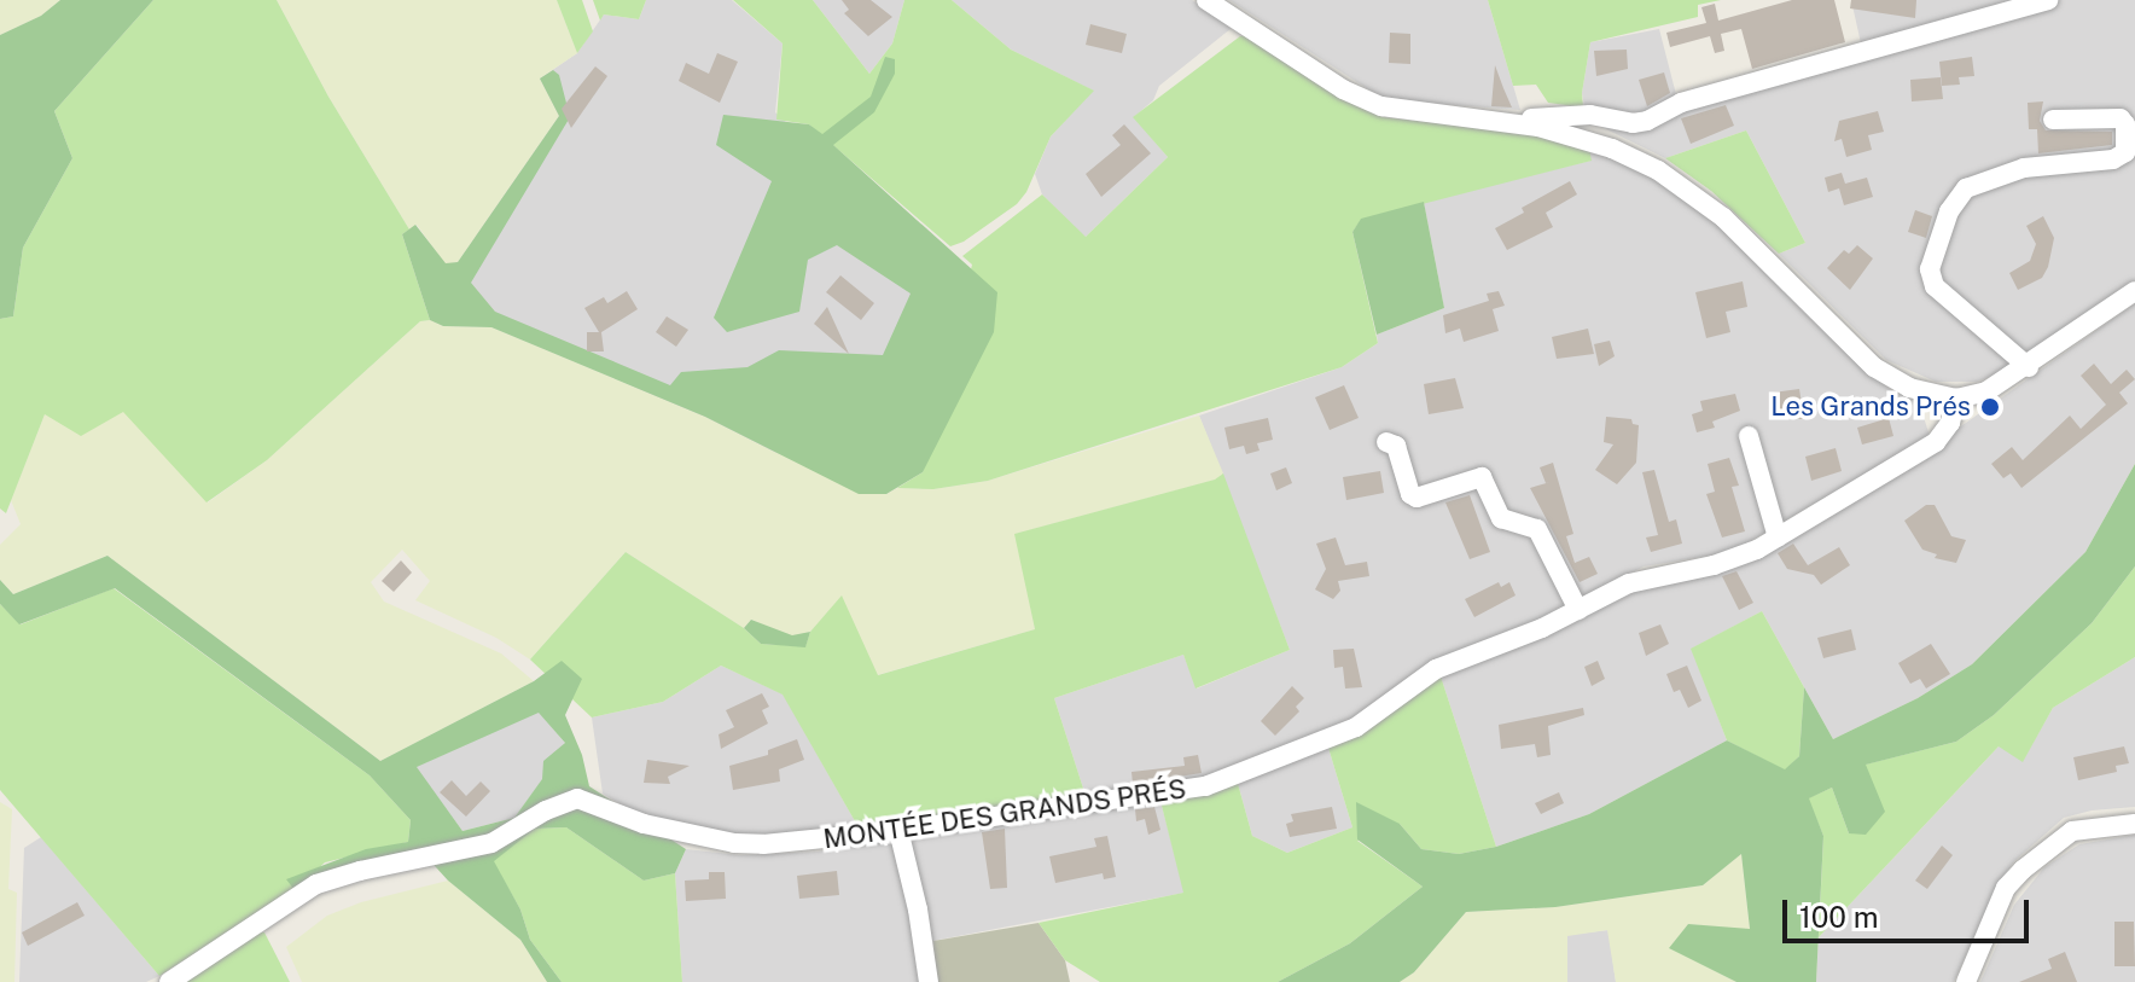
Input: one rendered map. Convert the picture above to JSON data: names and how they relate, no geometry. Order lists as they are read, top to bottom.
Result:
{
  "streets": {
    "street": ["MONTÉE DES GRANDS PRÉS"]
  },
  "places": ["Les Grands Prés"],
  "scale_bar": "100 m"
}
